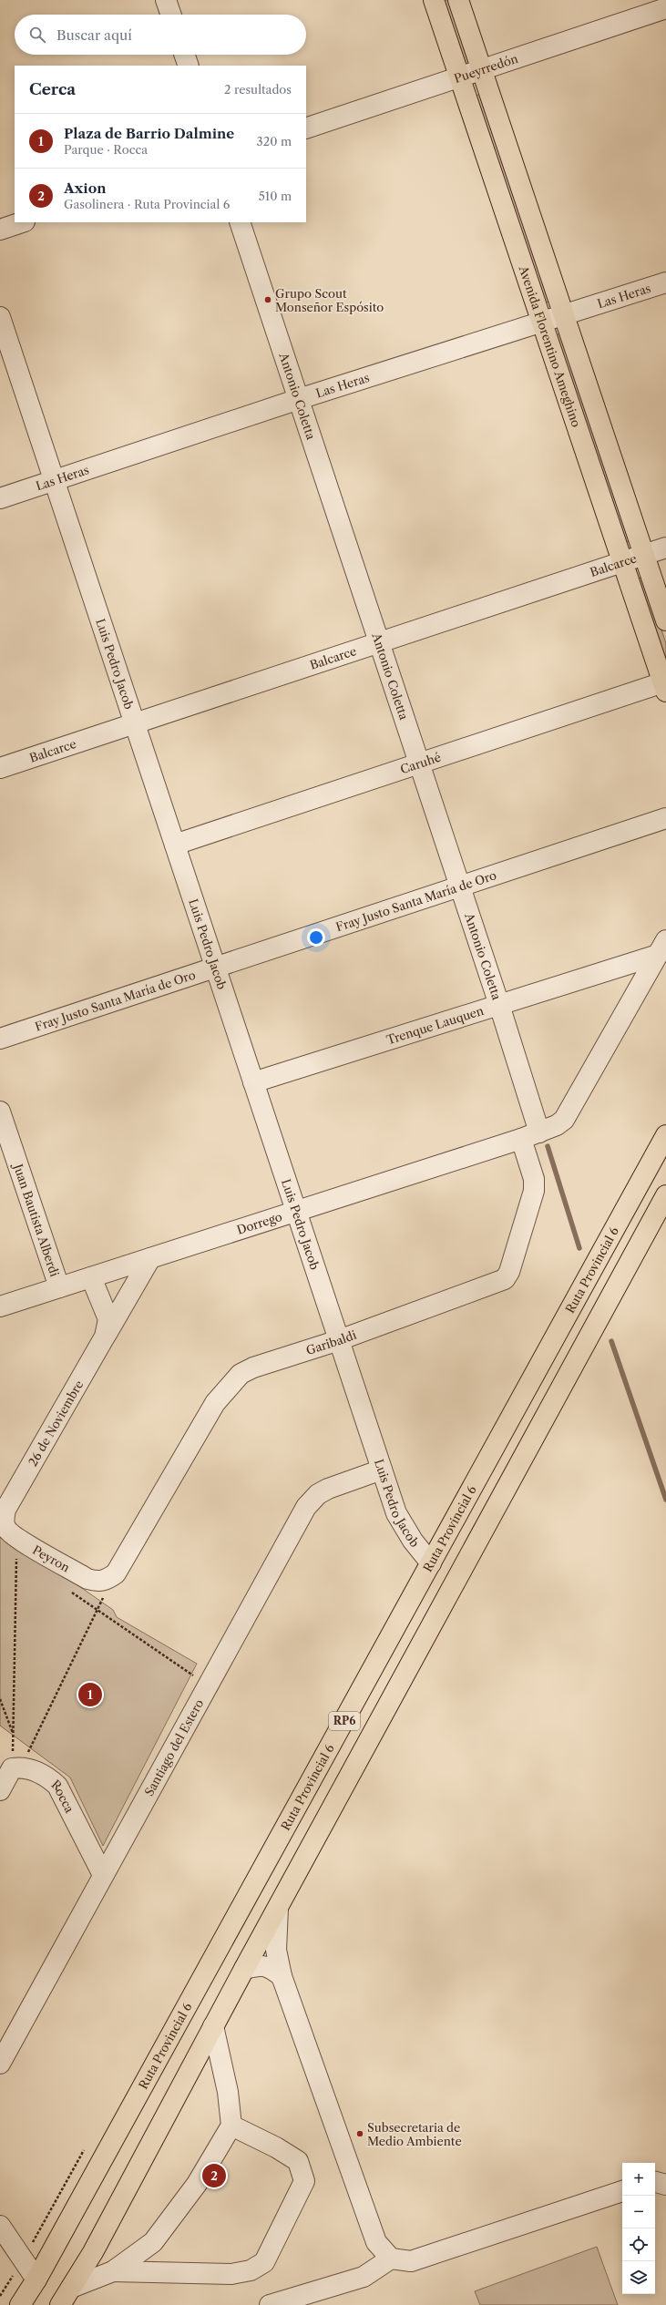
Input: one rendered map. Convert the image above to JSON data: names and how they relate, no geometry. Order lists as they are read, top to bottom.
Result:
{
  "streets": {
    "main road": ["Avenida Florentino Ameghino", "Ruta Provincial 6", "RP6"],
    "street": [
      "Pueyrredón",
      "Las Heras",
      "Antonio Coletta",
      "Balcarce",
      "Luis Pedro Jacob",
      "Caruhé",
      "Fray Justo Santa María de Oro",
      "Trenque Lauquen",
      "Juan Bautista Alberdi",
      "Dorrego",
      "Garibaldi",
      "26 de Noviembre",
      "Peyron",
      "Santiago del Estero",
      "Rocca"
    ]
  },
  "crossings": [
    ["Pueyrredón", "Avenida Florentino Ameghino"],
    ["Las Heras", "Avenida Florentino Ameghino"],
    ["Las Heras", "Antonio Coletta"],
    ["Las Heras", "Luis Pedro Jacob"],
    ["Avenida Florentino Ameghino", "Balcarce"],
    ["Avenida Florentino Ameghino", "Caruhé"],
    ["Antonio Coletta", "Balcarce"],
    ["Antonio Coletta", "Caruhé"],
    ["Antonio Coletta", "Fray Justo Santa María de Oro"],
    ["Antonio Coletta", "Trenque Lauquen"],
    ["Antonio Coletta", "Dorrego"],
    ["Antonio Coletta", "Garibaldi"],
    ["Balcarce", "Luis Pedro Jacob"],
    ["Luis Pedro Jacob", "Caruhé"],
    ["Luis Pedro Jacob", "Fray Justo Santa María de Oro"],
    ["Luis Pedro Jacob", "Trenque Lauquen"],
    ["Luis Pedro Jacob", "Dorrego"],
    ["Luis Pedro Jacob", "Ruta Provincial 6"],
    ["Luis Pedro Jacob", "Garibaldi"],
    ["Luis Pedro Jacob", "Santiago del Estero"],
    ["Trenque Lauquen", "Dorrego"],
    ["Trenque Lauquen", "Garibaldi"],
    ["Juan Bautista Alberdi", "Dorrego"],
    ["Dorrego", "Garibaldi"],
    ["Dorrego", "26 de Noviembre"],
    ["Garibaldi", "Peyron"],
    ["26 de Noviembre", "Peyron"],
    ["Santiago del Estero", "Rocca"]
  ],
  "places": ["Grupo Scout Monseñor Espósito", "Subsecretaria de Medio Ambiente"],
  "page": {
    "search": "Buscar aquí",
    "heading": ["Cerca", "2 resultados"],
    "list": [
      {
        "mark": "1",
        "name": "Plaza de Barrio Dalmine",
        "note": "Parque · Rocca",
        "value": "320 m"
      },
      {
        "mark": "2",
        "name": "Axion",
        "note": "Gasolinera · Ruta Provincial 6",
        "value": "510 m"
      }
    ],
    "pins": ["1", "2"],
    "map_buttons": ["+", "−"]
  }
}
